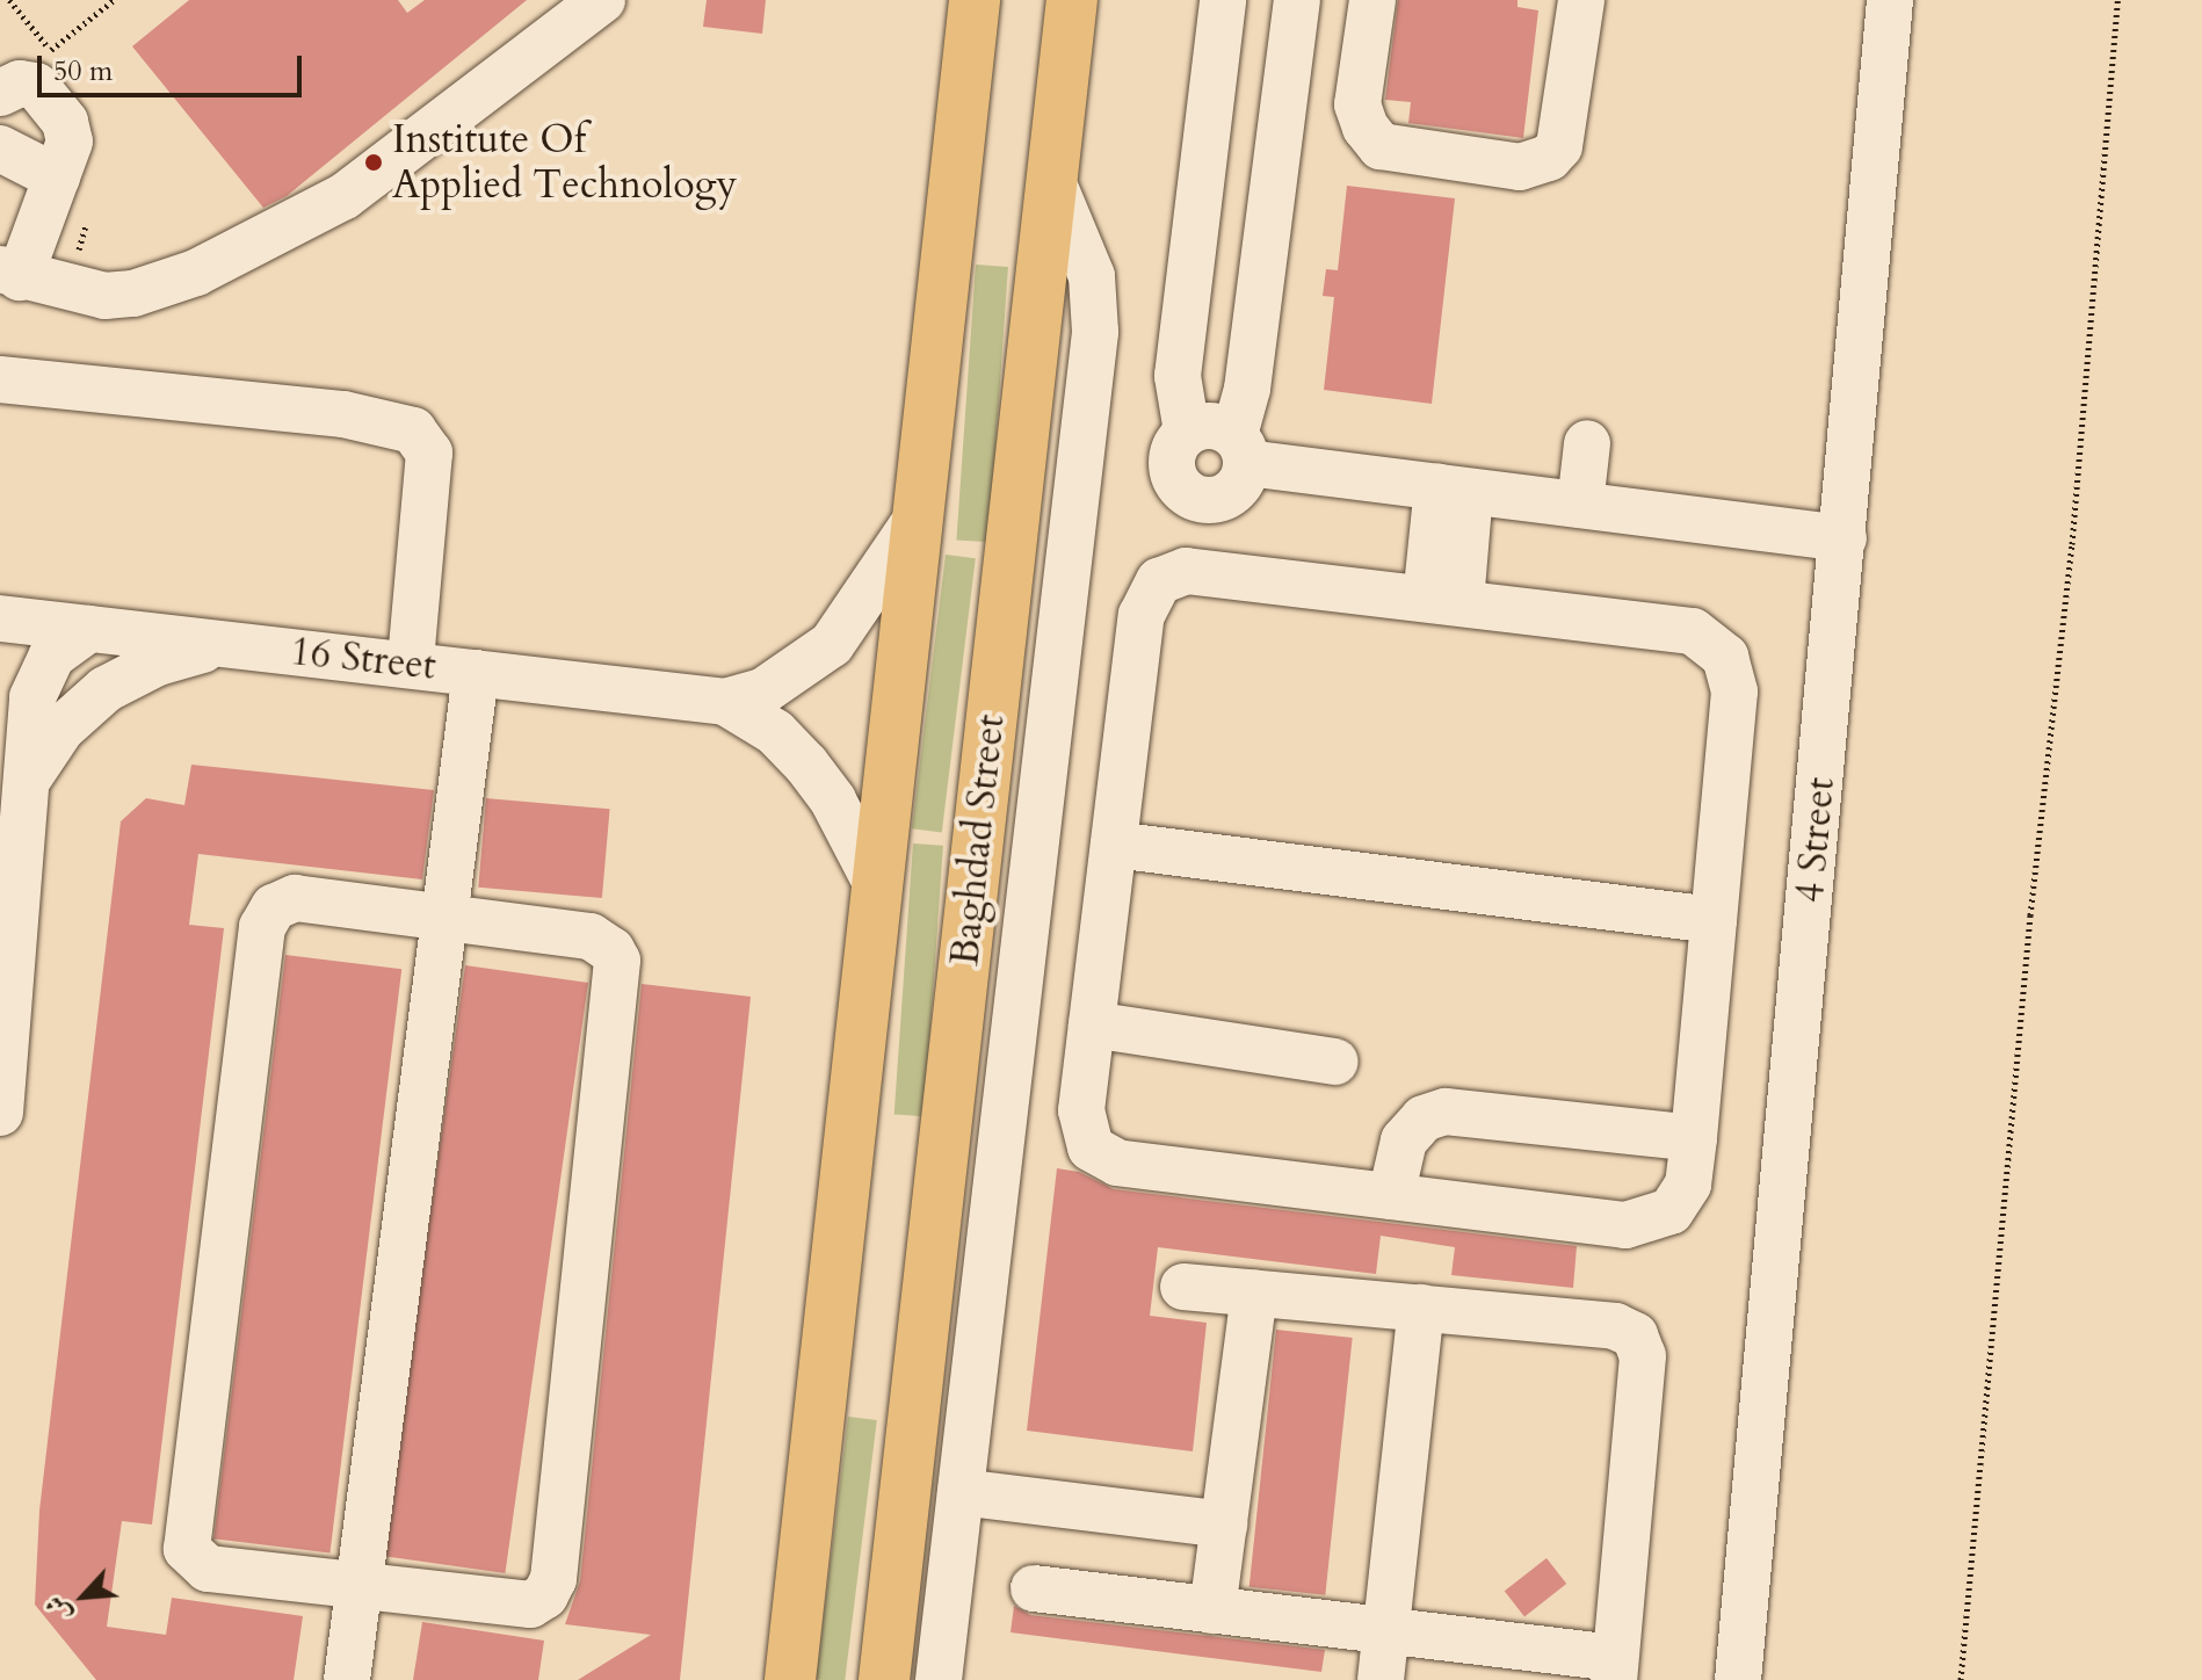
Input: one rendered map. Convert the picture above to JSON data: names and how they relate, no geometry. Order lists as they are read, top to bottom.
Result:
{
  "streets": {
    "main road": ["Baghdad Street"],
    "street": ["16 Street", "4 Street"]
  },
  "places": ["Institute Of Applied Technology"],
  "scale_bar": "50 m",
  "north": "bottom left"
}
